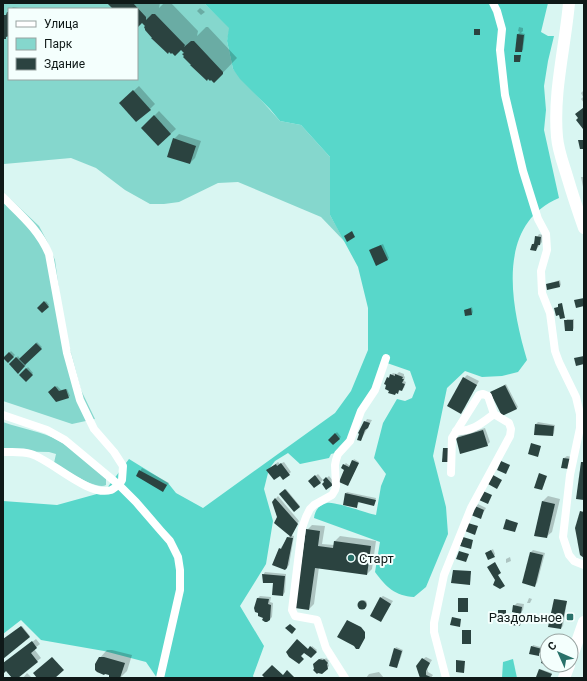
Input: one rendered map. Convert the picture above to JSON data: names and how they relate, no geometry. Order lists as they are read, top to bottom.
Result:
{
  "places": {
    "other": ["Старт"],
    "transit": ["Раздольное"]
  },
  "legend": ["Улица", "Парк", "Здание"],
  "north": "top left"
}
